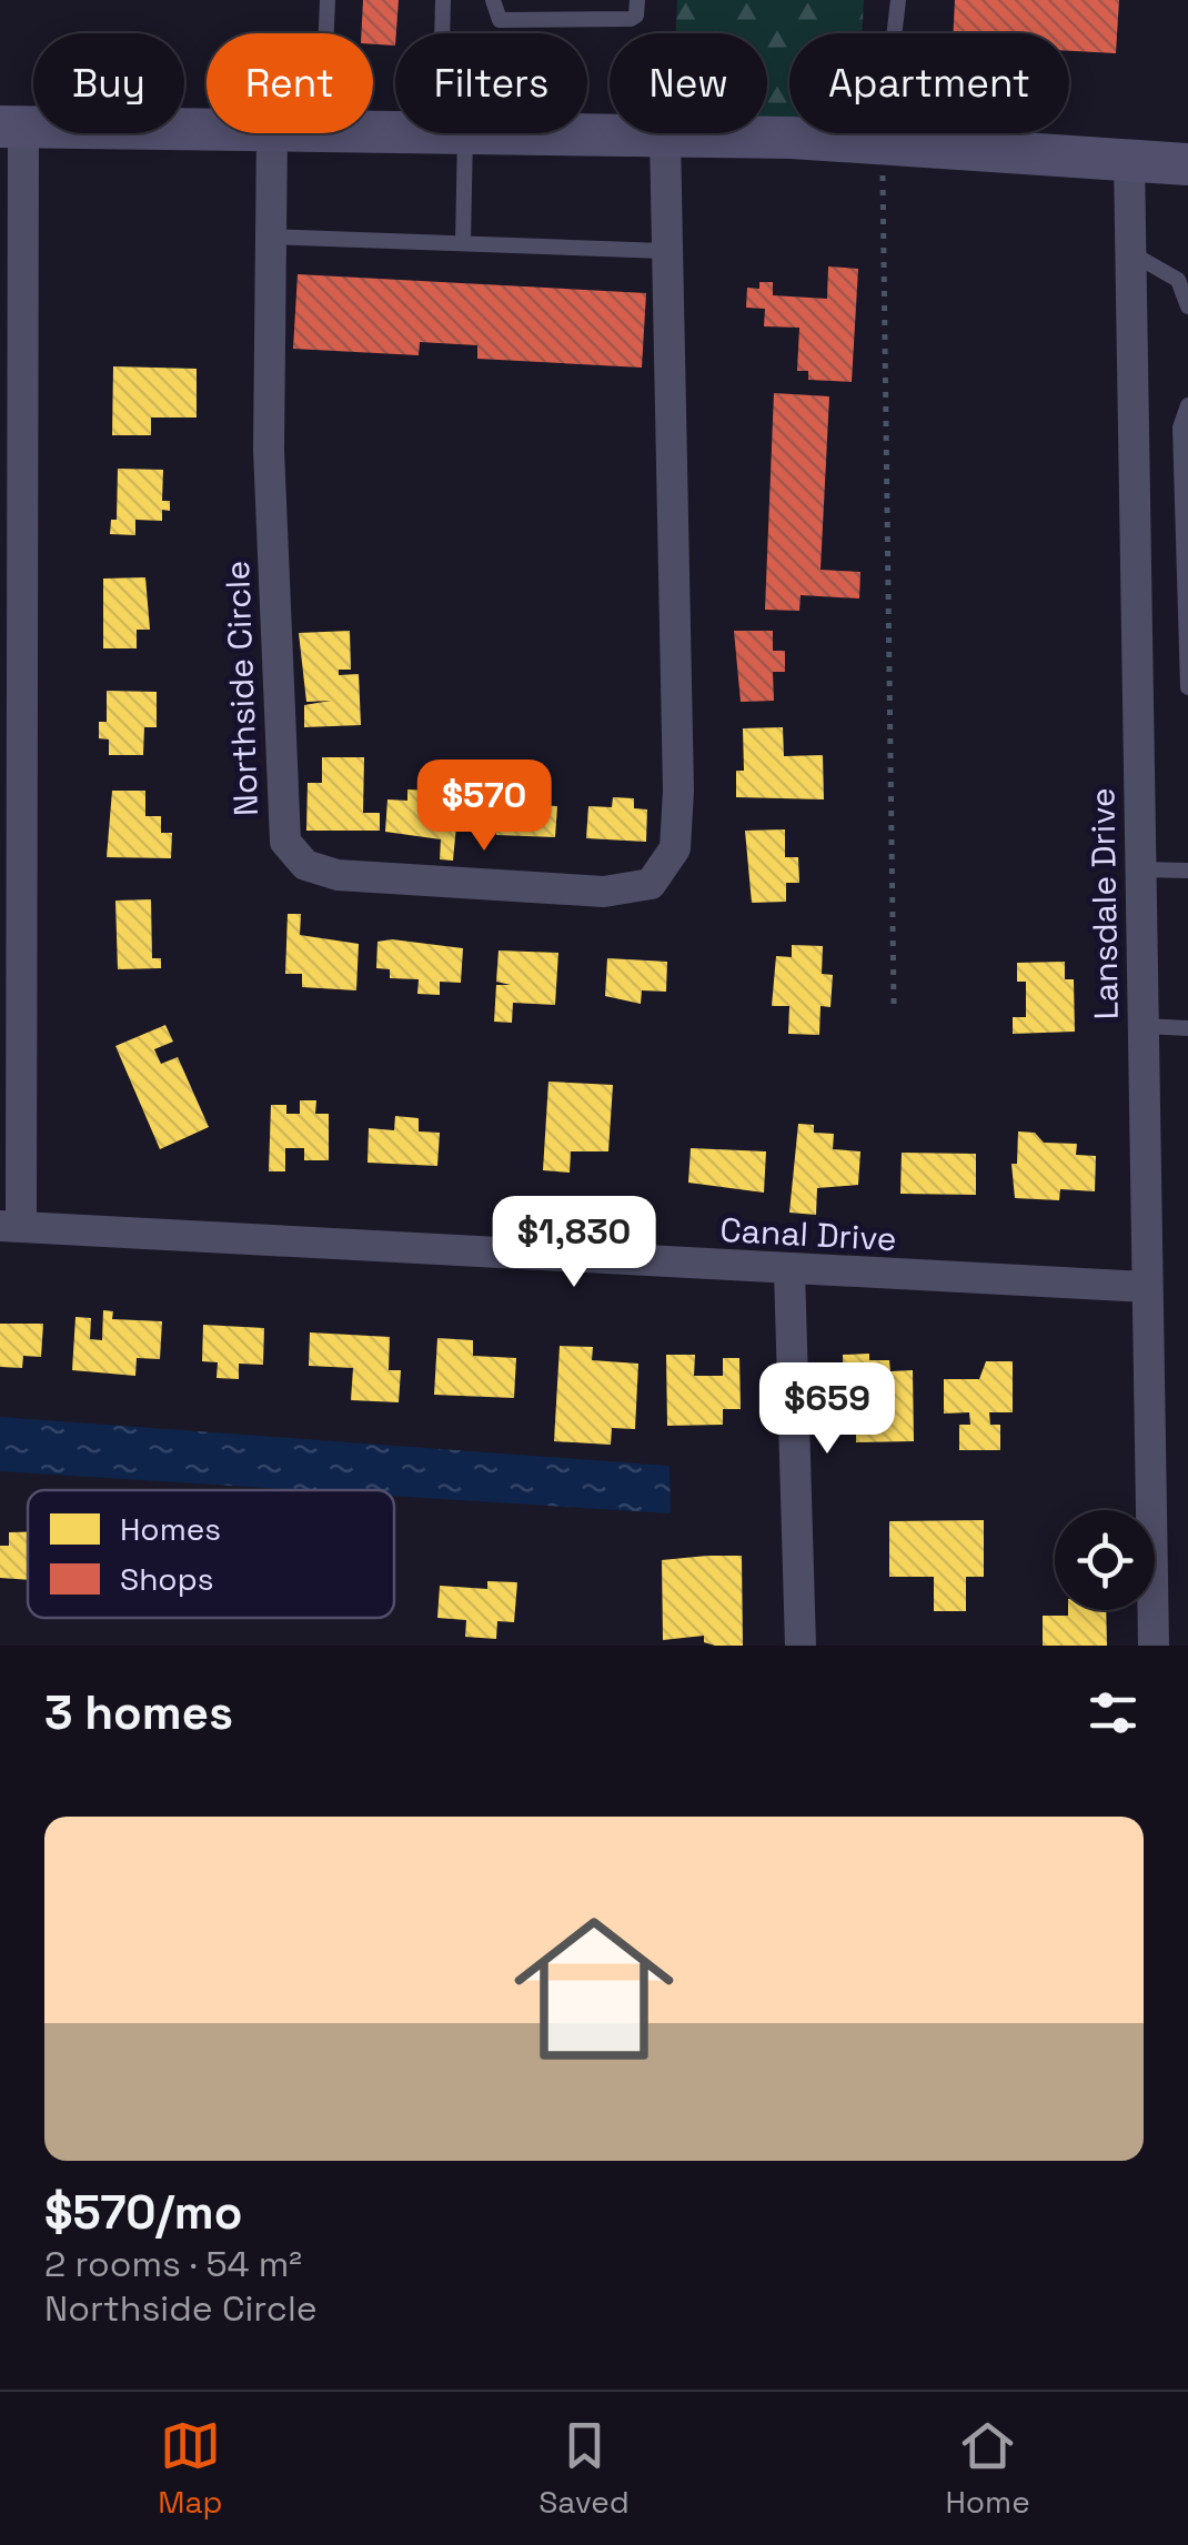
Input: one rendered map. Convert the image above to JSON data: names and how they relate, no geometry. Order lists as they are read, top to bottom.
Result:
{
  "streets": {
    "street": ["Northside Circle", "Lansdale Drive", "Canal Drive"]
  },
  "crossings": [
    ["Lansdale Drive", "Canal Drive"]
  ],
  "legend": ["Homes", "Shops"],
  "page": {
    "chip": [
      "Buy",
      "Rent",
      "Filters",
      "New",
      "Apartment"
    ],
    "price": ["$570", "$1,830", "$659"],
    "heading": "3 homes",
    "list": [
      {
        "name": "$570/mo",
        "note": "2 rooms · 54 m² · Northside Circle"
      }
    ],
    "tabs": ["Map", "Saved", "Home"]
  }
}
